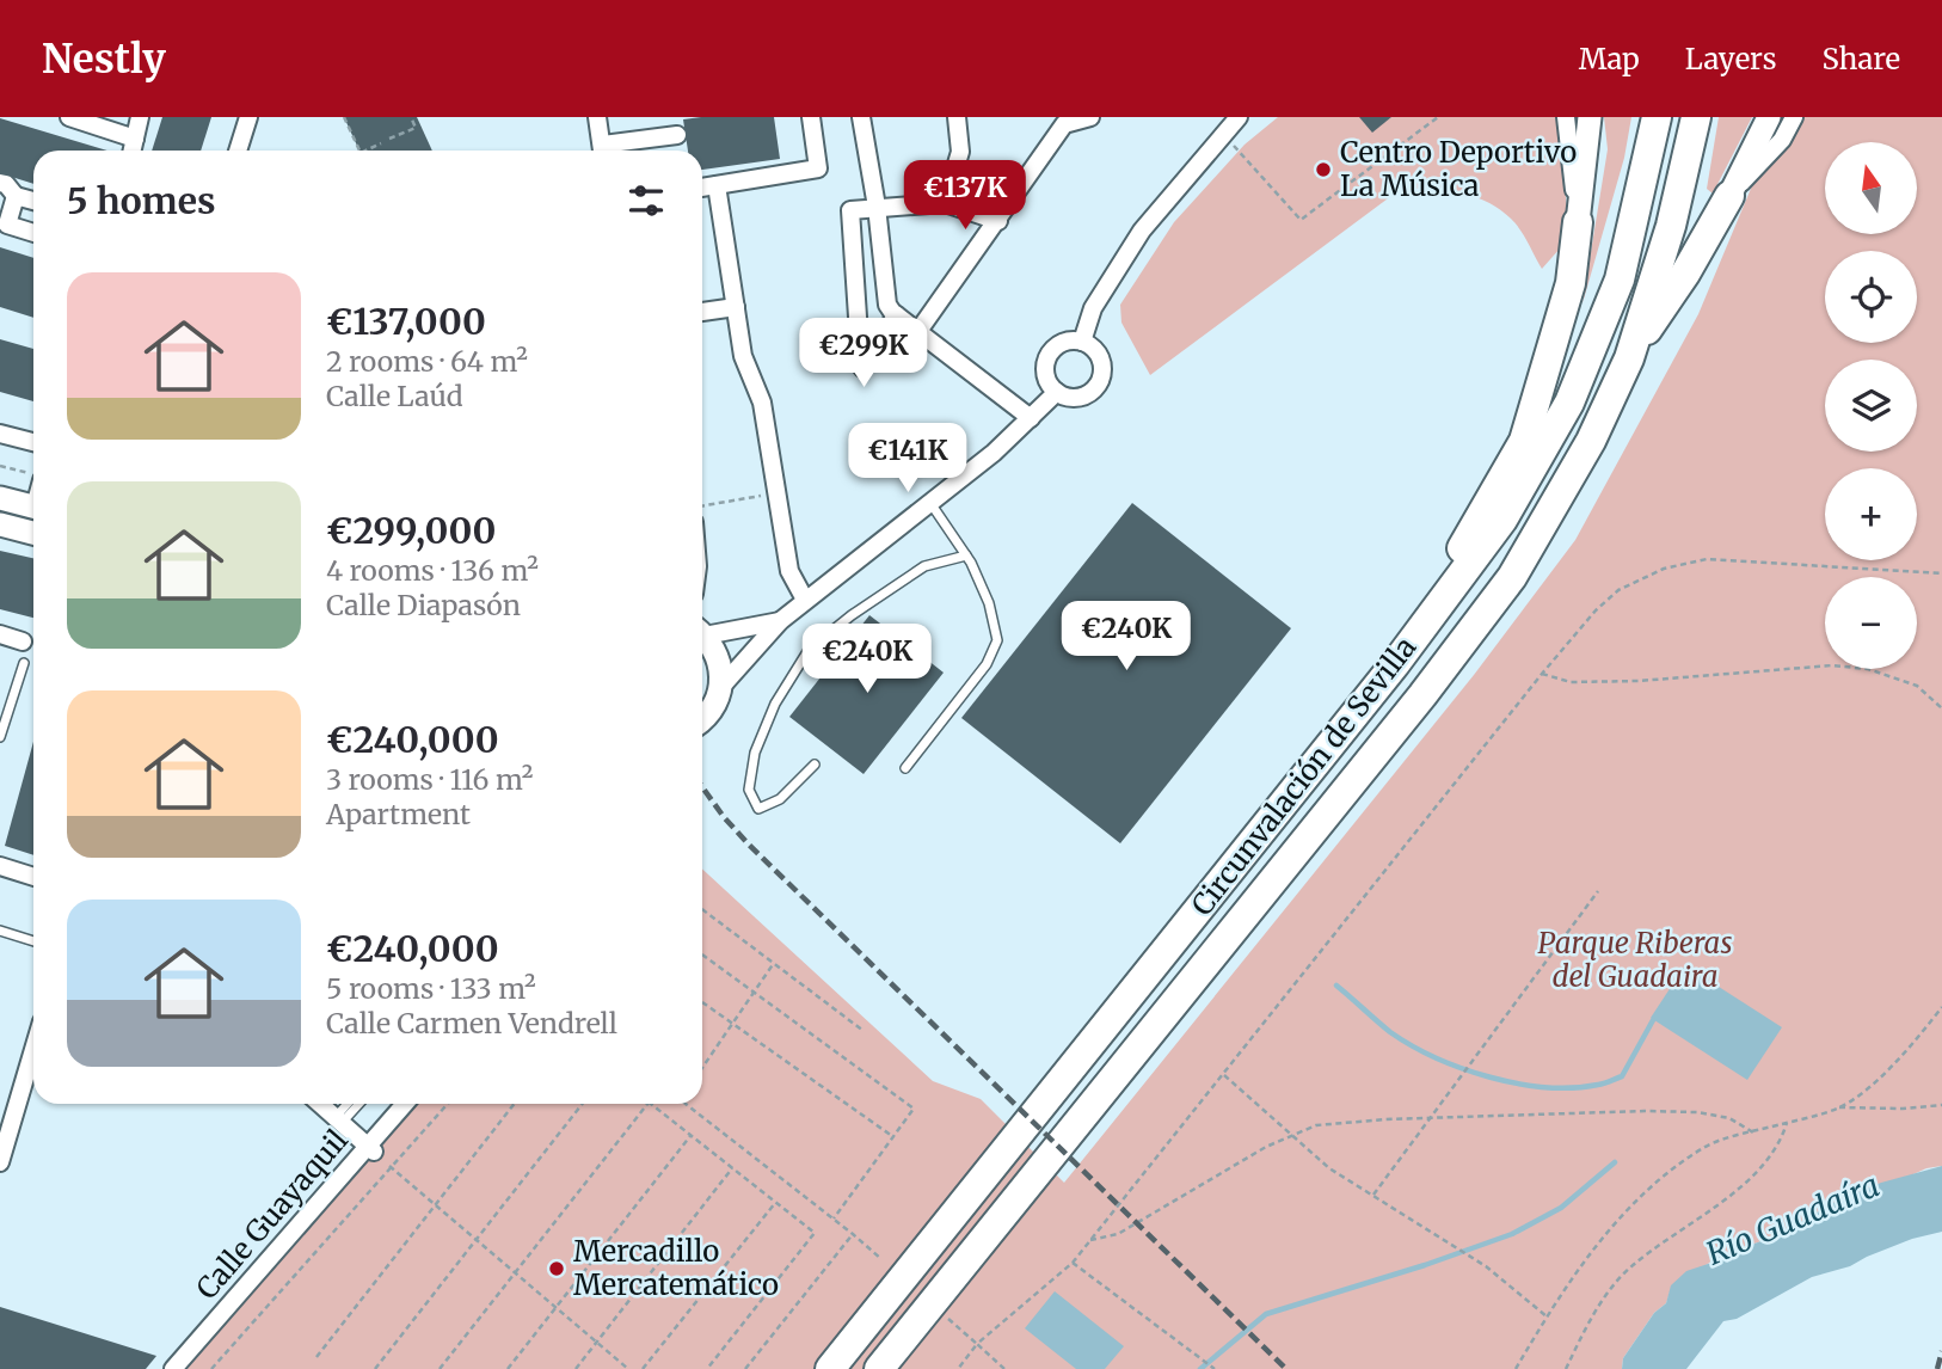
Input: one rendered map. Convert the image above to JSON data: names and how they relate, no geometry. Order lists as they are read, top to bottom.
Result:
{
  "streets": {
    "highway": ["Circunvalación de Sevilla"],
    "street": ["Calle Guayaquil"]
  },
  "water": ["Río Guadaíra"],
  "parks": ["Parque Riberas del Guadaira"],
  "places": ["Centro Deportivo La Música", "Mercadillo Mercatemático"],
  "north": "top",
  "page": {
    "header": "Nestly",
    "nav": ["Map", "Layers", "Share"],
    "map_buttons": ["+", "−"],
    "heading": "5 homes",
    "price": [
      "€137K",
      "€299K",
      "€141K",
      "€240K",
      "€240K"
    ],
    "list": [
      {
        "name": "€137,000",
        "note": "2 rooms · 64 m² · Calle Laúd"
      },
      {
        "name": "€299,000",
        "note": "4 rooms · 136 m² · Calle Diapasón"
      },
      {
        "name": "€240,000",
        "note": "3 rooms · 116 m² · Apartment"
      },
      {
        "name": "€240,000",
        "note": "5 rooms · 133 m² · Calle Carmen Vendrell"
      }
    ]
  }
}
